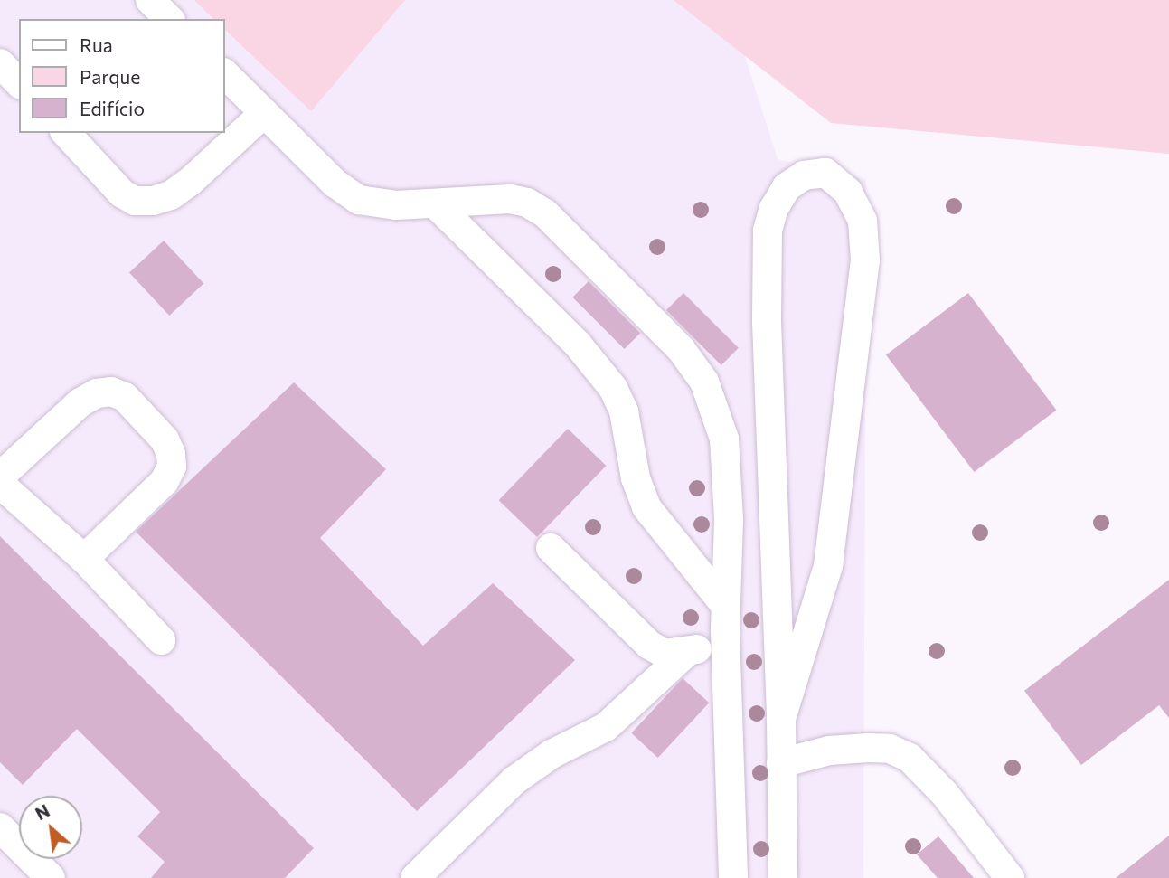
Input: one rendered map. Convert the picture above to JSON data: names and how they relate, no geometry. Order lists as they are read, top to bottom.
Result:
{
  "legend": ["Rua", "Parque", "Edifício"],
  "north": "top left"
}
